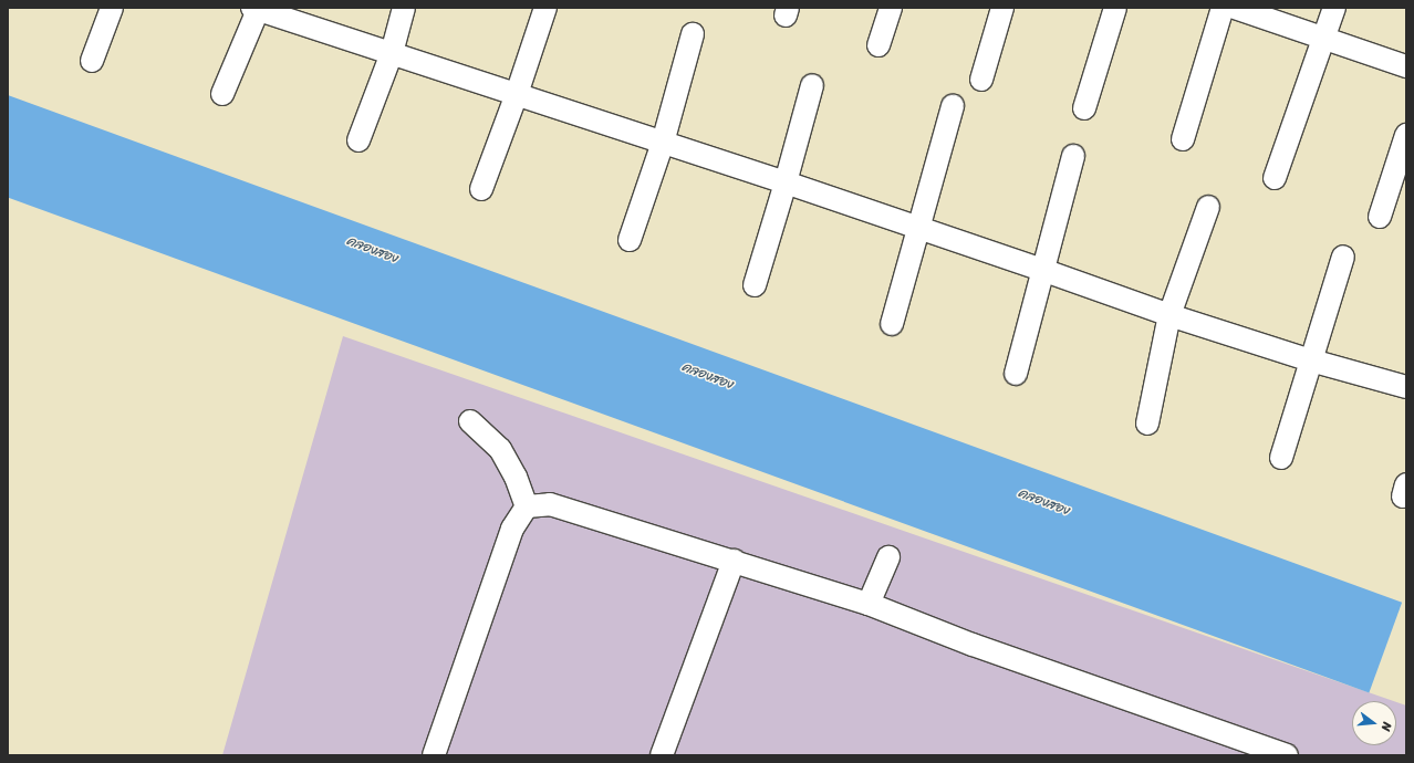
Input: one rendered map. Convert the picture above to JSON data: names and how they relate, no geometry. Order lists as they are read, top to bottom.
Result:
{
  "water": ["คลองสอง"],
  "north": "right"
}
